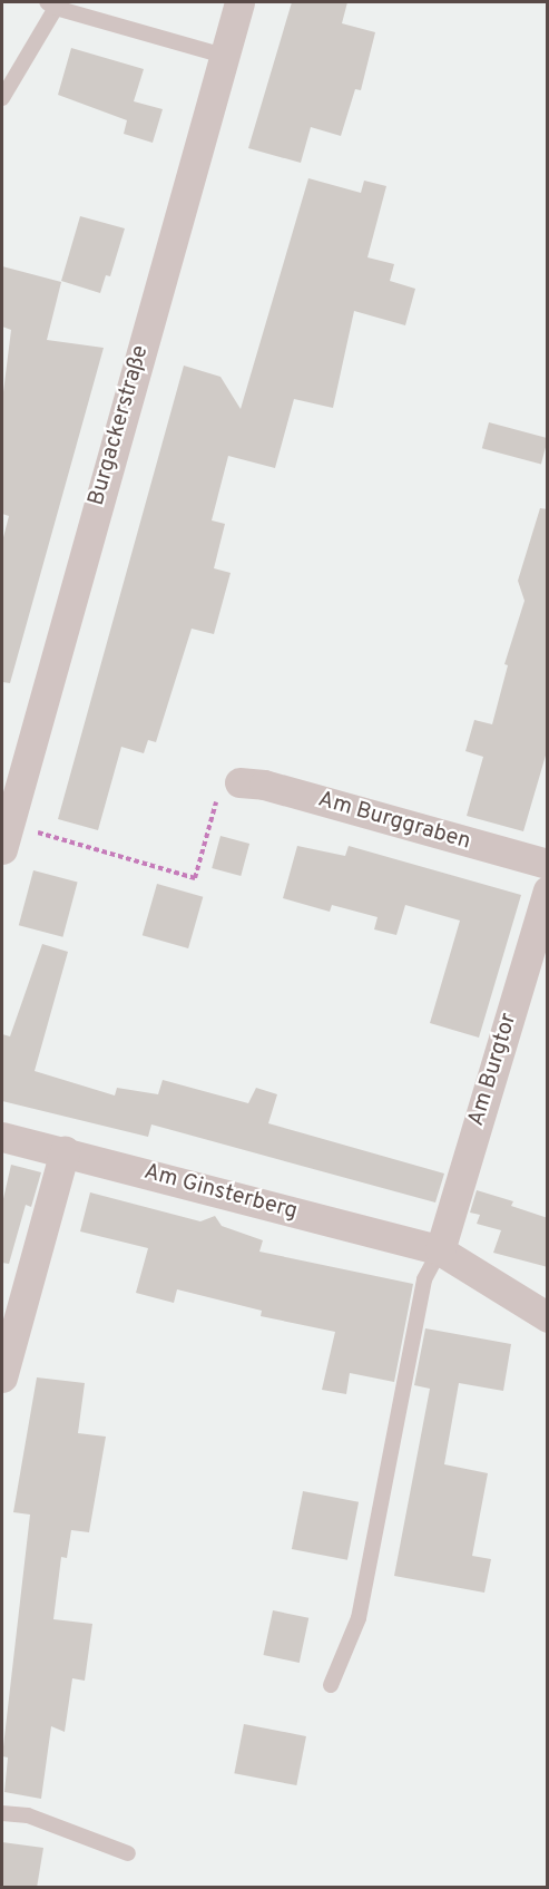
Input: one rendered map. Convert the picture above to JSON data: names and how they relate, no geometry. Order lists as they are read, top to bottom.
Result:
{
  "streets": {
    "street": [
      "Burgackerstraße",
      "Am Burggraben",
      "Am Burgtor",
      "Am Ginsterberg"
    ]
  },
  "crossings": [
    ["Am Burgtor", "Am Ginsterberg"]
  ]
}
